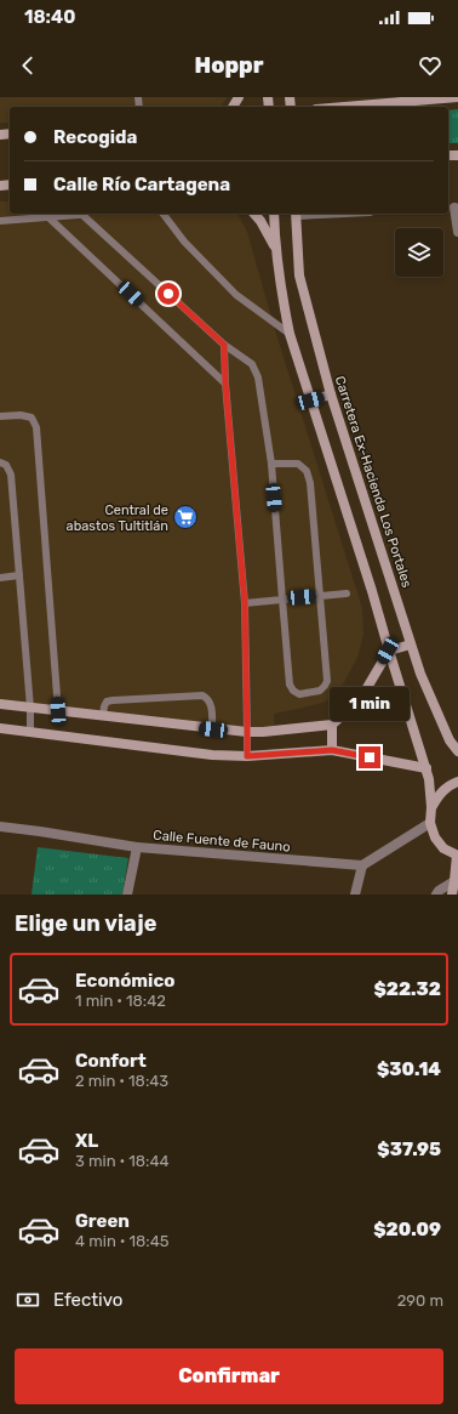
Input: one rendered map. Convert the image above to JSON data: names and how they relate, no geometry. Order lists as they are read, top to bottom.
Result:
{
  "streets": {
    "main road": ["Carretera Ex-Hacienda Los Portales"],
    "street": ["Calle Fuente de Fauno"]
  },
  "places": {
    "supermarket": ["Central de abastos Tultitlán"]
  },
  "page": {
    "status": "18:40",
    "header": "Hoppr",
    "banner": ["Recogida", "Calle Río Cartagena"],
    "bubble": "1 min",
    "heading": "Elige un viaje",
    "list": [
      {
        "name": "Económico",
        "note": "1 min · 18:42",
        "value": "$22.32"
      },
      {
        "name": "Confort",
        "note": "2 min · 18:43",
        "value": "$30.14"
      },
      {
        "name": "XL",
        "note": "3 min · 18:44",
        "value": "$37.95"
      },
      {
        "name": "Green",
        "note": "4 min · 18:45",
        "value": "$20.09"
      }
    ],
    "pay": ["Efectivo", "290 m"],
    "buttons": "Confirmar"
  }
}
